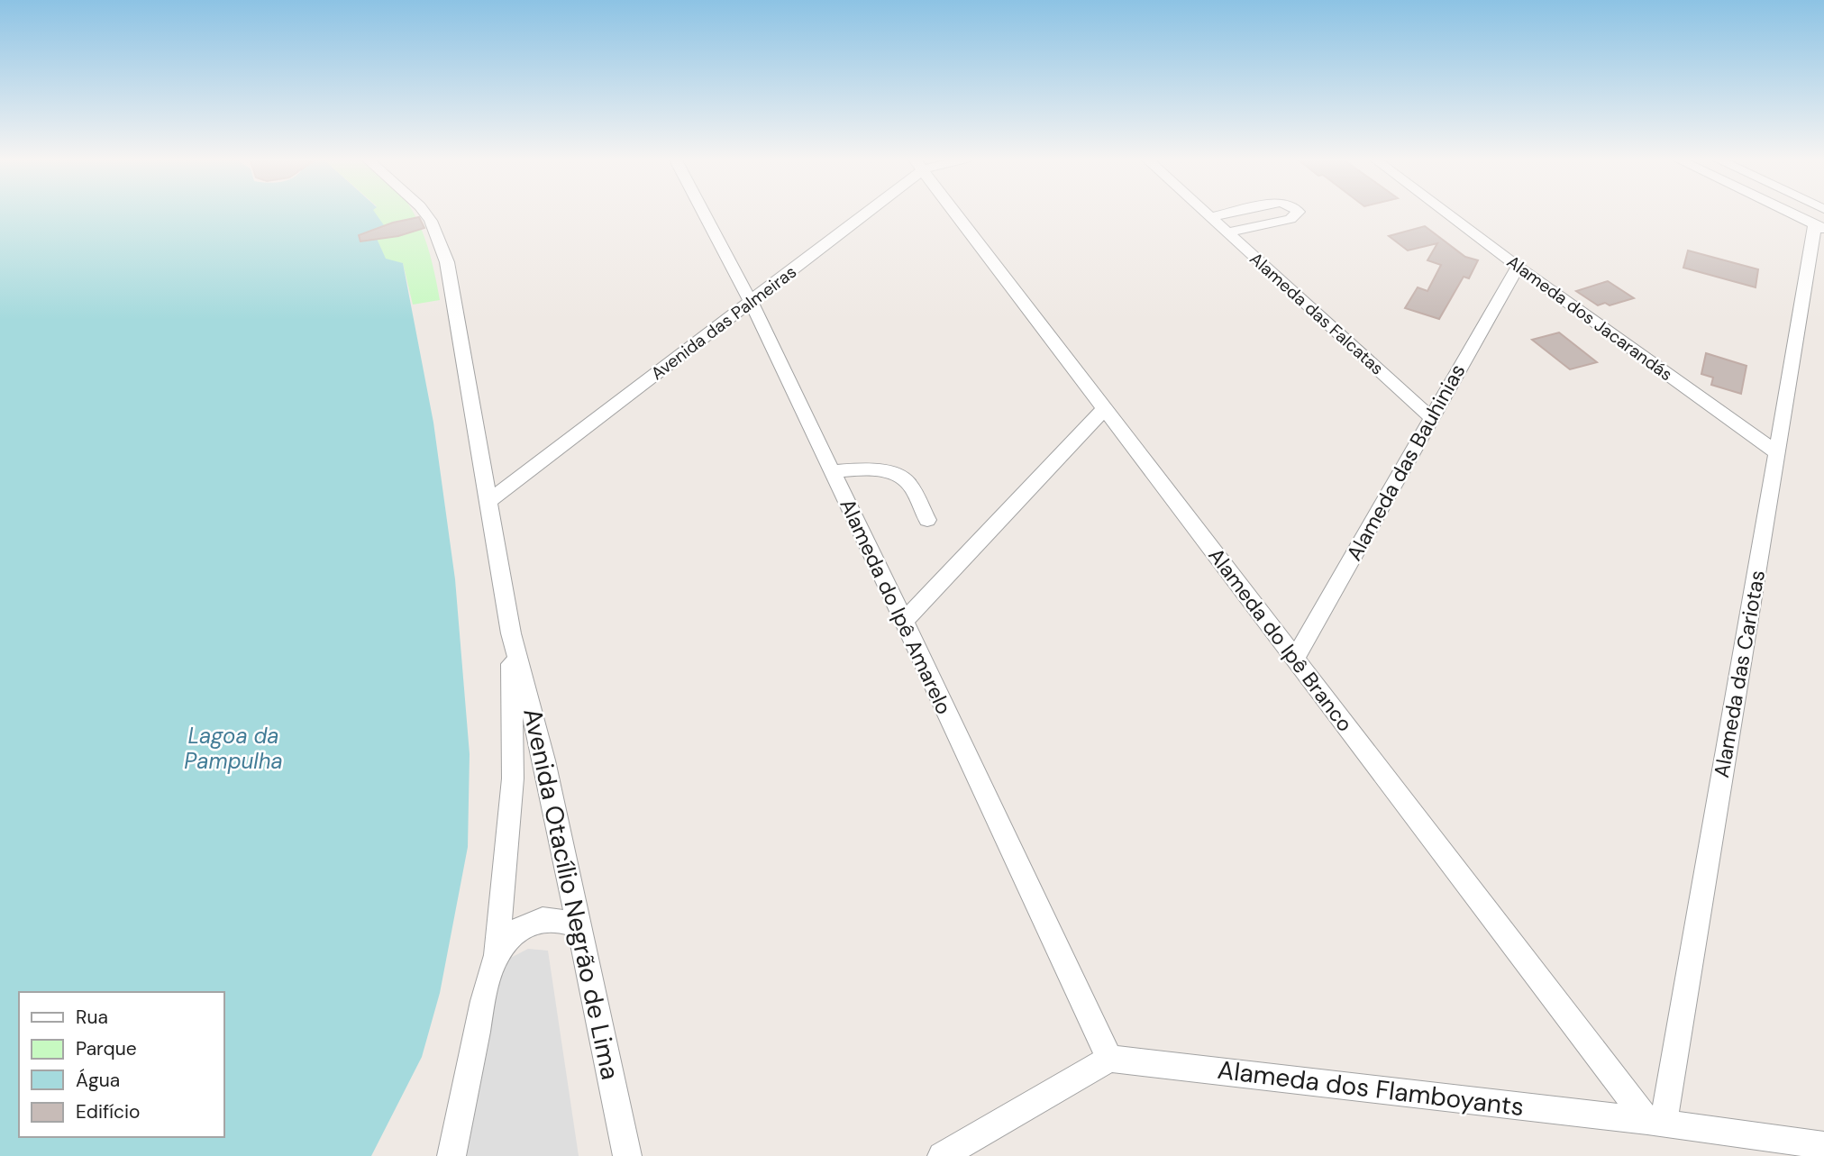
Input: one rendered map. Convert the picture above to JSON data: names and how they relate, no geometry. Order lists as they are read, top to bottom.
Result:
{
  "streets": {
    "street": [
      "Alameda das Falcatas",
      "Alameda dos Jacarandás",
      "Avenida das Palmeiras",
      "Alameda das Bauhinias",
      "Alameda do Ipê Amarelo",
      "Alameda do Ipê Branco",
      "Alameda das Cariotas",
      "Avenida Otacílio Negrão de Lima",
      "Alameda dos Flamboyants"
    ]
  },
  "crossings": [
    ["Alameda das Falcatas", "Alameda das Bauhinias"],
    ["Alameda dos Jacarandás", "Alameda das Bauhinias"],
    ["Alameda dos Jacarandás", "Alameda das Cariotas"],
    ["Avenida das Palmeiras", "Alameda do Ipê Amarelo"],
    ["Avenida das Palmeiras", "Avenida Otacílio Negrão de Lima"],
    ["Alameda das Bauhinias", "Alameda do Ipê Branco"],
    ["Alameda do Ipê Amarelo", "Alameda dos Flamboyants"],
    ["Alameda do Ipê Branco", "Alameda das Cariotas"],
    ["Alameda do Ipê Branco", "Alameda dos Flamboyants"],
    ["Alameda das Cariotas", "Alameda dos Flamboyants"]
  ],
  "water": ["Lagoa da Pampulha"],
  "legend": [
    "Rua",
    "Parque",
    "Água",
    "Edifício"
  ]
}
